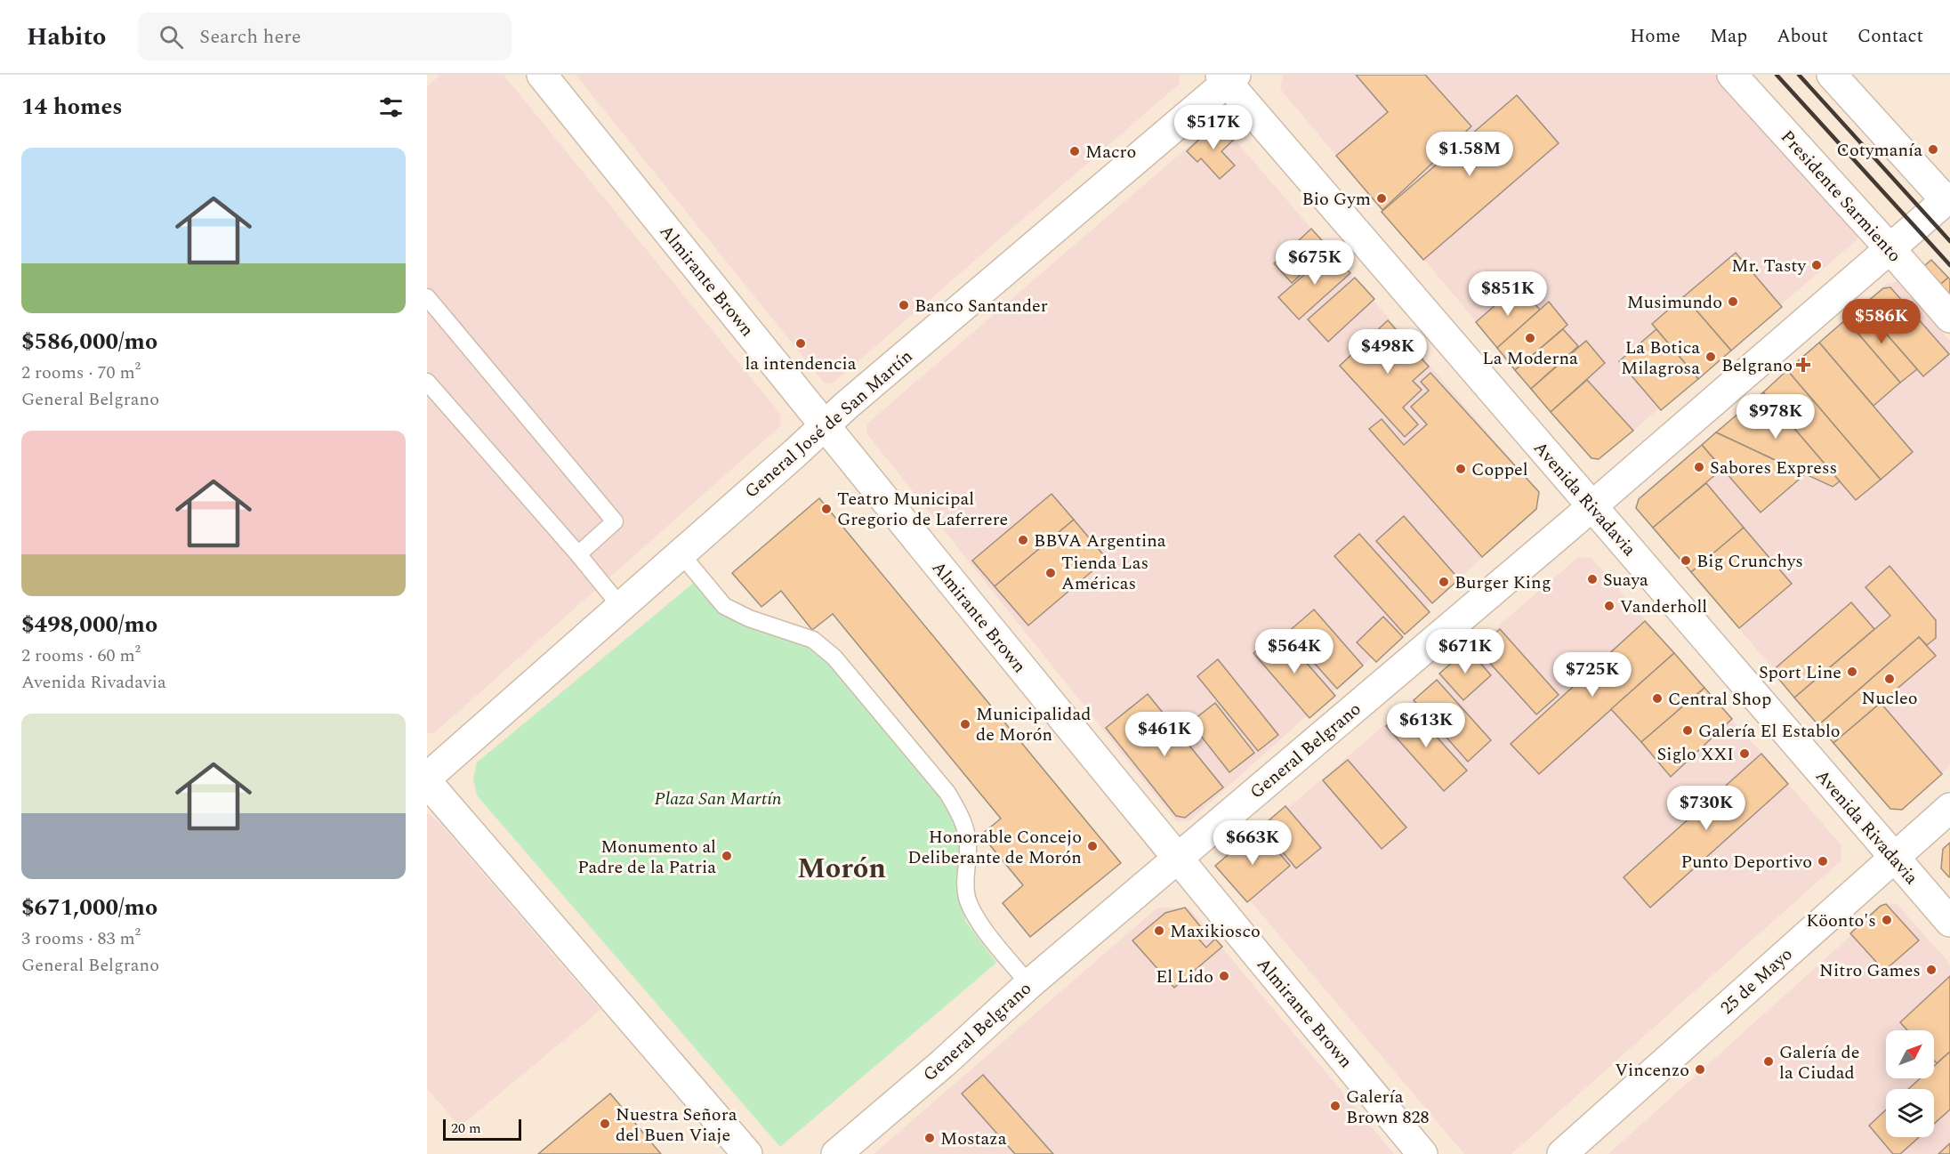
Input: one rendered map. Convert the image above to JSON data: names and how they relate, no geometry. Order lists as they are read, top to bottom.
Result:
{
  "streets": {
    "street": [
      "Presidente Sarmiento",
      "Almirante Brown",
      "General José de San Martín",
      "Avenida Rivadavia",
      "General Belgrano",
      "25 de Mayo"
    ]
  },
  "crossings": [
    ["Presidente Sarmiento", "General Belgrano"],
    ["Almirante Brown", "General José de San Martín"],
    ["Almirante Brown", "General Belgrano"],
    ["General José de San Martín", "Avenida Rivadavia"],
    ["Avenida Rivadavia", "General Belgrano"],
    ["Avenida Rivadavia", "25 de Mayo"]
  ],
  "districts": ["Morón"],
  "parks": ["Plaza San Martín"],
  "places": {
    "other": [
      "Cotymanía",
      "Macro",
      "Bio Gym",
      "Mr. Tasty",
      "Musimundo",
      "Banco Santander",
      "La Moderna",
      "la intendencia",
      "La Botica Milagrosa",
      "Sabores Express",
      "Coppel",
      "Teatro Municipal Gregorio de Laferrere",
      "BBVA Argentina",
      "Big Crunchys",
      "Tienda Las Américas",
      "Suaya",
      "Burger King",
      "Vanderholl",
      "Sport Line",
      "Nucleo",
      "Central Shop",
      "Municipalidad de Morón",
      "Galería El Establo",
      "Siglo XXI",
      "Honorable Concejo Deliberante de Morón",
      "Monumento al Padre de la Patria",
      "Punto Deportivo",
      "Köonto's",
      "Maxikiosco",
      "Nitro Games",
      "El Lido",
      "Galería de la Ciudad",
      "Vincenzo",
      "Galería Brown 828",
      "Nuestra Señora del Buen Viaje",
      "Mostaza"
    ],
    "health": ["Belgrano"]
  },
  "scale_bar": "20 m",
  "north": "top right",
  "page": {
    "header": "Habito",
    "search": "Search here",
    "nav": [
      "Home",
      "Map",
      "About",
      "Contact"
    ],
    "heading": "14 homes",
    "price": [
      "$517K",
      "$1.58M",
      "$675K",
      "$851K",
      "$586K",
      "$498K",
      "$978K",
      "$564K",
      "$671K",
      "$725K",
      "$613K",
      "$461K",
      "$730K",
      "$663K"
    ],
    "list": [
      {
        "name": "$586,000/mo",
        "note": "2 rooms · 70 m² · General Belgrano"
      },
      {
        "name": "$498,000/mo",
        "note": "2 rooms · 60 m² · Avenida Rivadavia"
      },
      {
        "name": "$671,000/mo",
        "note": "3 rooms · 83 m² · General Belgrano"
      }
    ],
    "scale": "20 m"
  }
}
